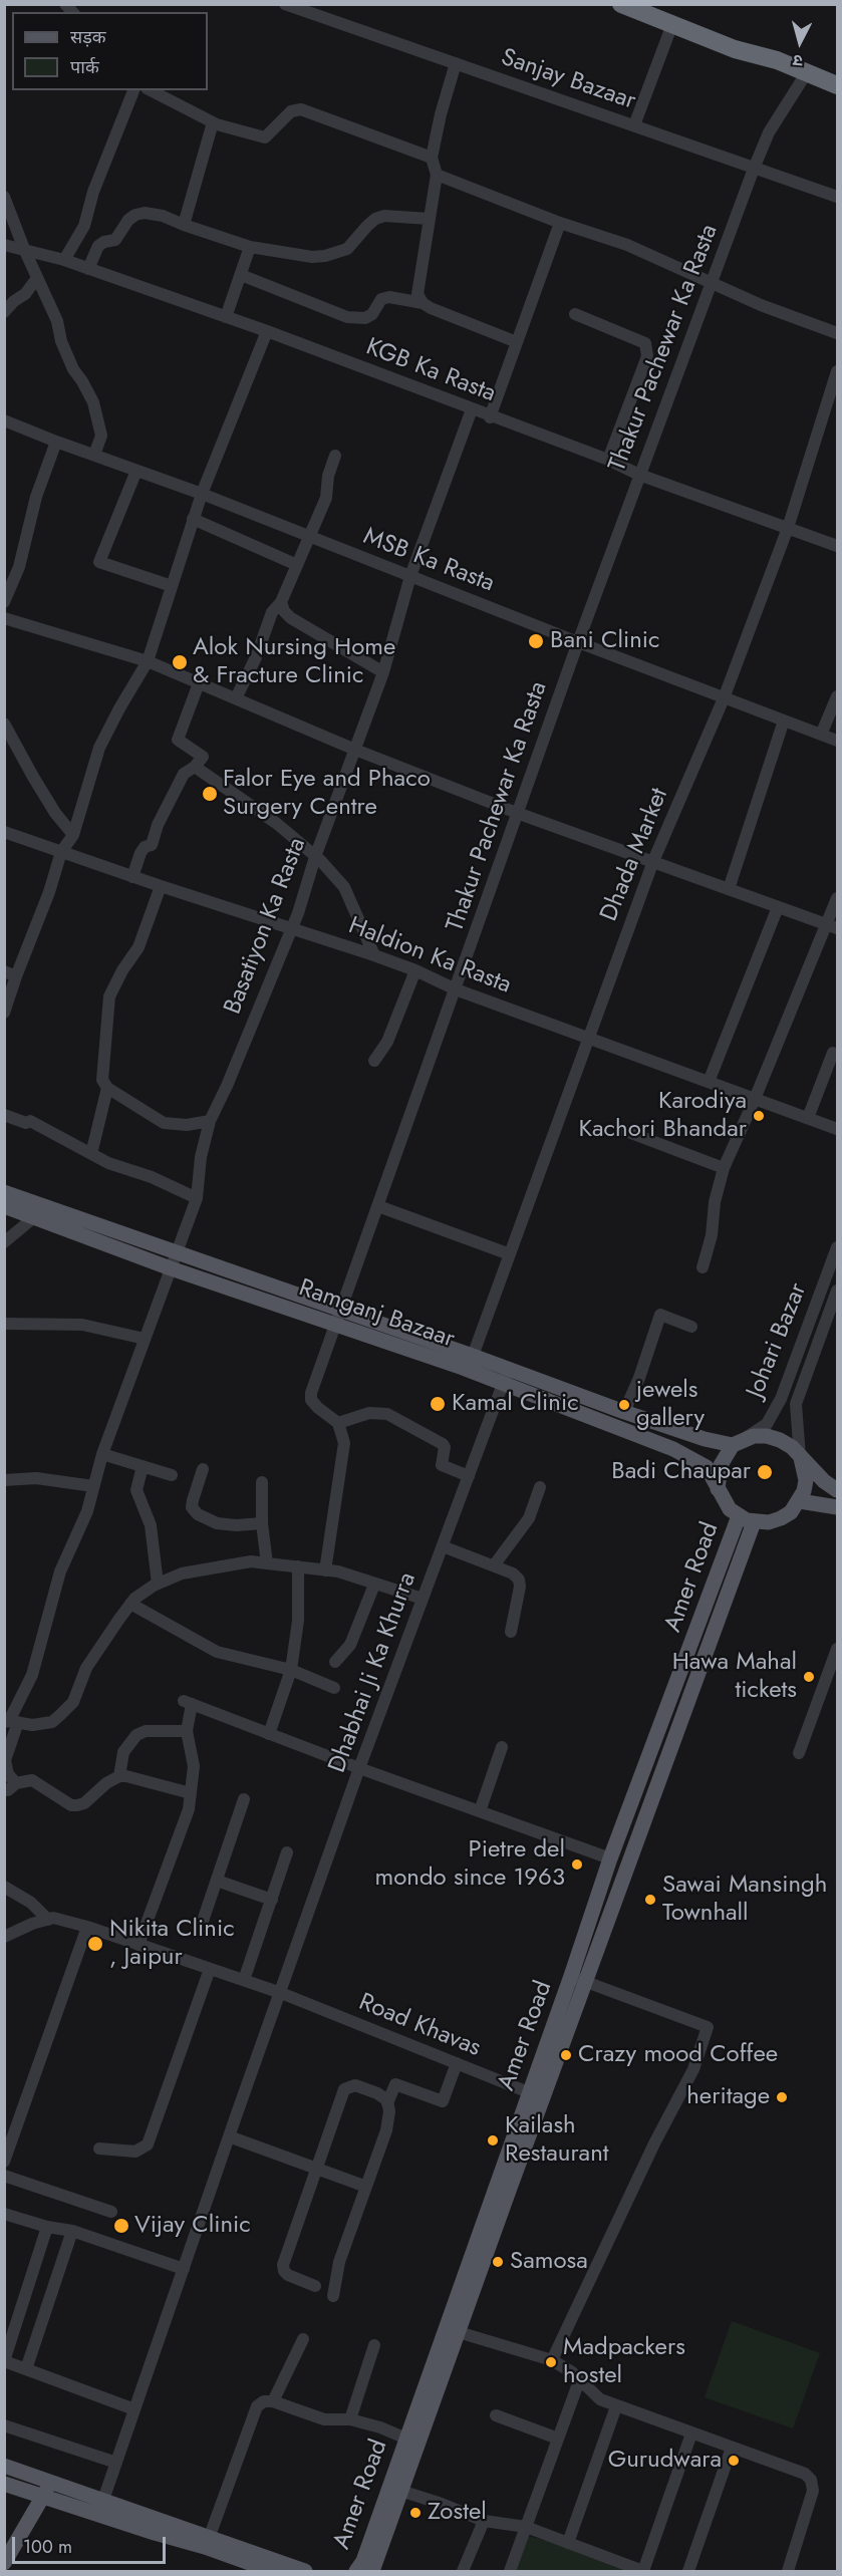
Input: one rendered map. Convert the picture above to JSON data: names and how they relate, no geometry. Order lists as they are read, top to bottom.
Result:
{
  "streets": {
    "main road": ["Ramganj Bazaar", "Amer Road"],
    "street": [
      "Sanjay Bazaar",
      "Thakur Pachewar Ka Rasta",
      "KGB Ka Rasta",
      "MSB Ka Rasta",
      "Dhada Market",
      "Basatiyon Ka Rasta",
      "Haldion Ka Rasta",
      "Johari Bazar",
      "Dhabhai Ji Ka Khurra",
      "Road Khavas"
    ]
  },
  "crossings": [
    ["Sanjay Bazaar", "Thakur Pachewar Ka Rasta"],
    ["Thakur Pachewar Ka Rasta", "KGB Ka Rasta"],
    ["Thakur Pachewar Ka Rasta", "MSB Ka Rasta"],
    ["Thakur Pachewar Ka Rasta", "Haldion Ka Rasta"],
    ["Thakur Pachewar Ka Rasta", "Ramganj Bazaar"],
    ["KGB Ka Rasta", "Dhada Market"],
    ["KGB Ka Rasta", "Basatiyon Ka Rasta"],
    ["MSB Ka Rasta", "Dhada Market"],
    ["MSB Ka Rasta", "Basatiyon Ka Rasta"],
    ["Dhada Market", "Haldion Ka Rasta"],
    ["Dhada Market", "Ramganj Bazaar"],
    ["Basatiyon Ka Rasta", "Haldion Ka Rasta"],
    ["Basatiyon Ka Rasta", "Ramganj Bazaar"],
    ["Ramganj Bazaar", "Johari Bazar"],
    ["Ramganj Bazaar", "Amer Road"],
    ["Ramganj Bazaar", "Dhabhai Ji Ka Khurra"],
    ["Johari Bazar", "Amer Road"],
    ["Amer Road", "Road Khavas"],
    ["Dhabhai Ji Ka Khurra", "Road Khavas"]
  ],
  "places": [
    "Bani Clinic",
    "Alok Nursing Home & Fracture Clinic",
    "Falor Eye and Phaco Surgery Centre",
    "Karodiya Kachori Bhandar",
    "Kamal Clinic",
    "jewels gallery",
    "Badi Chaupar",
    "Hawa Mahal tickets",
    "Pietre del mondo since 1963",
    "Sawai Mansingh Townhall",
    "Nikita Clinic , Jaipur",
    "Crazy mood Coffee",
    "heritage",
    "Kailash Restaurant",
    "Vijay Clinic",
    "Samosa",
    "Madpackers hostel",
    "Gurudwara",
    "Zostel"
  ],
  "legend": ["सड़क", "पार्क"],
  "scale_bar": "100 m",
  "north": "bottom"
}
